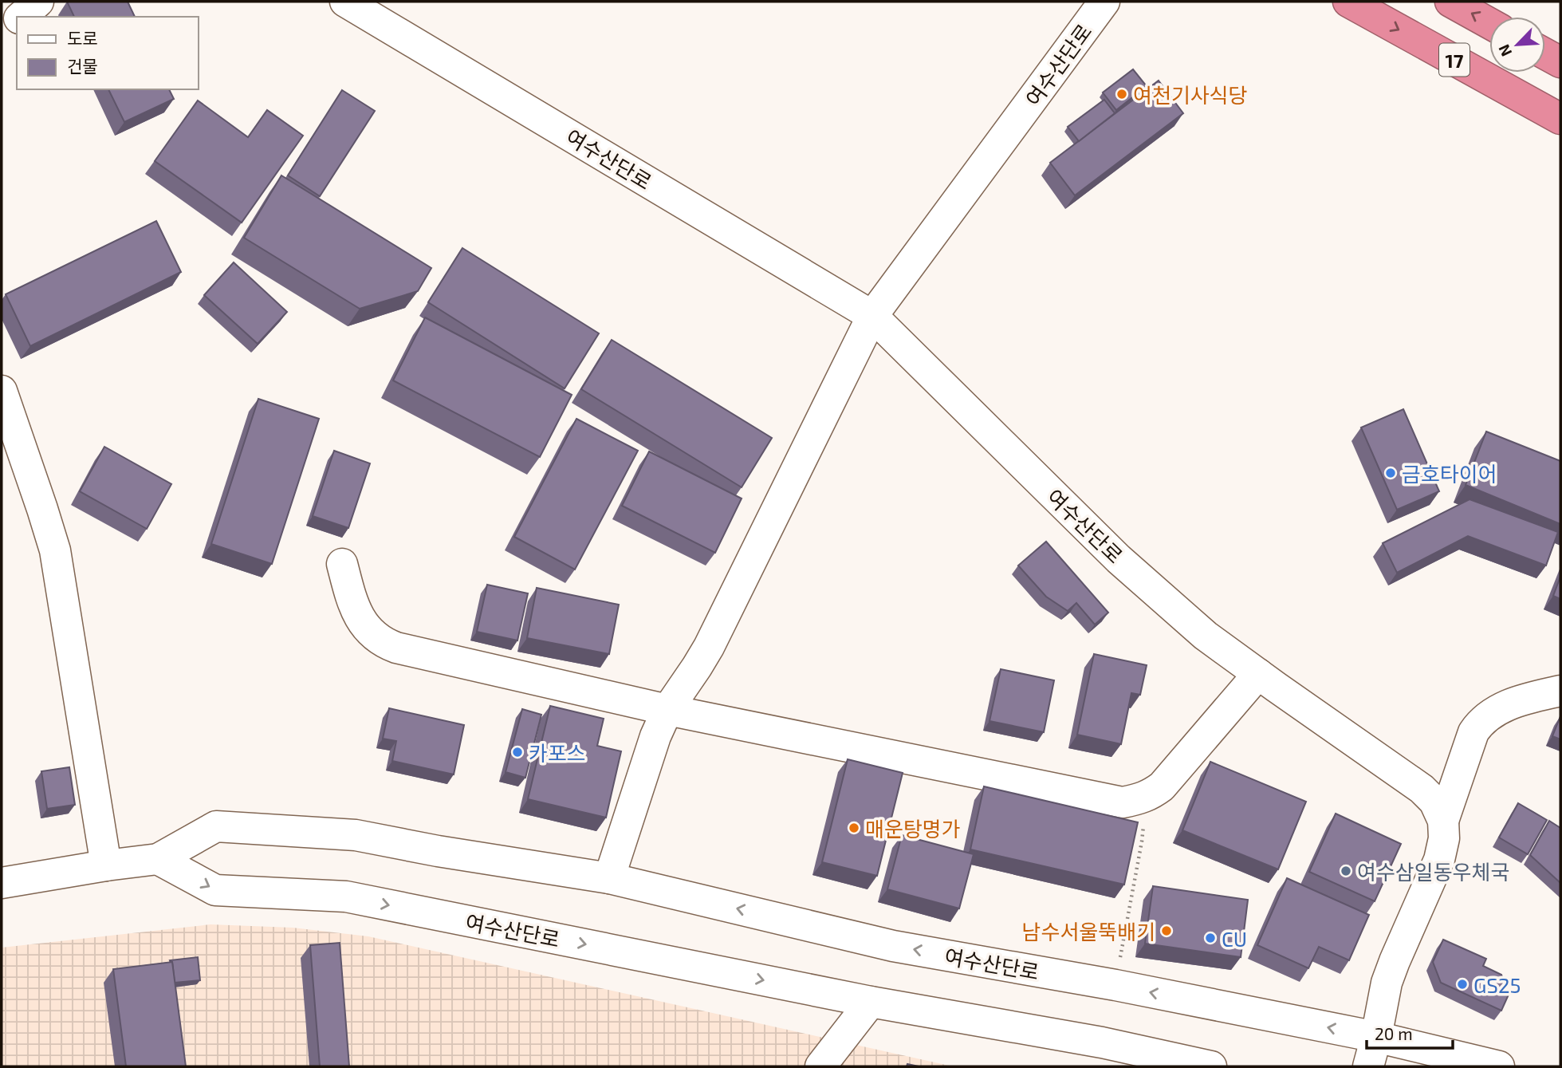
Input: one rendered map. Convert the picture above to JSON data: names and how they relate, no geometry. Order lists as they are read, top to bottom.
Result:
{
  "streets": {
    "highway": ["17"],
    "street": ["여수산단로"]
  },
  "places": [
    "여천기사식당",
    "금호타이어",
    "카포스",
    "매운탕명가",
    "여수삼일동우체국",
    "남수서울뚝배기",
    "CU",
    "GS25"
  ],
  "legend": ["도로", "건물"],
  "scale_bar": "20 m",
  "north": "bottom left"
}
